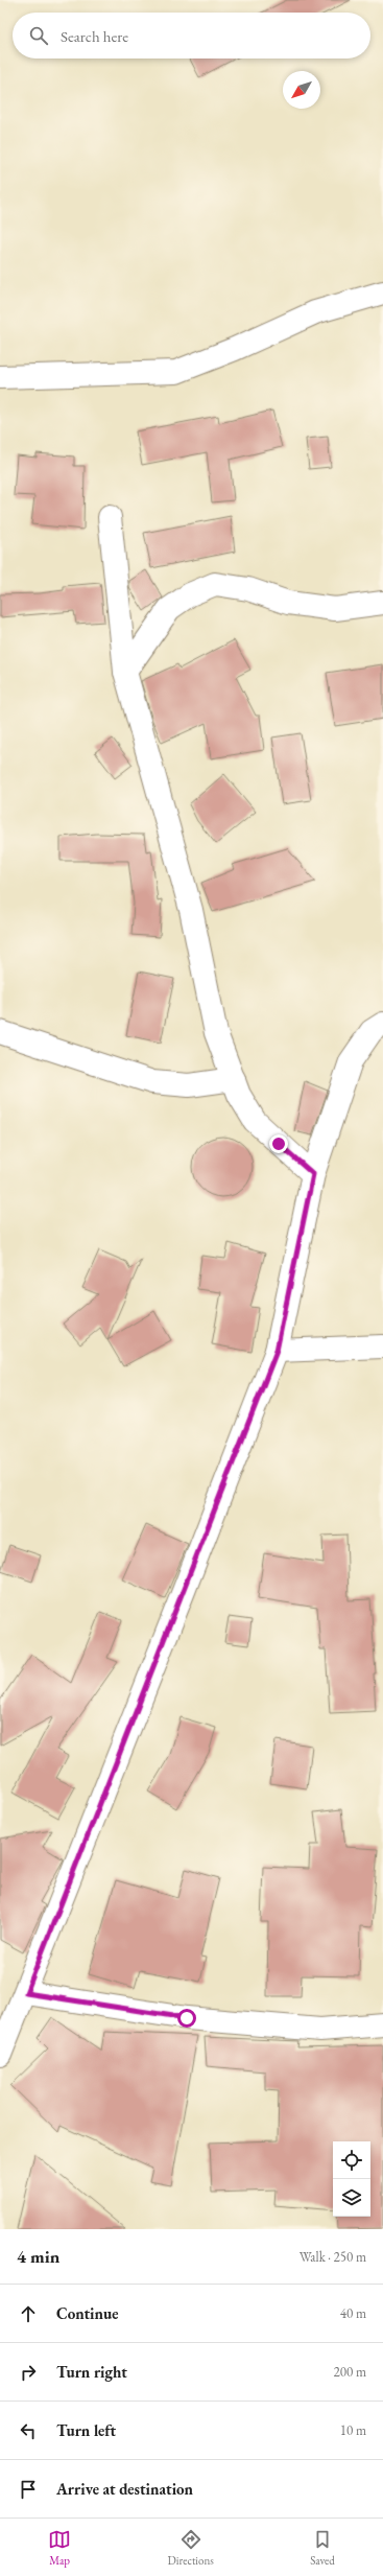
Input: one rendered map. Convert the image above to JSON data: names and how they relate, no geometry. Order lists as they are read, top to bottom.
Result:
{
  "north": "bottom left",
  "page": {
    "search": "Search here",
    "heading": ["4 min", "Walk · 250 m"],
    "list": [
      ["Continue", "40 m"],
      ["Turn right", "200 m"],
      ["Turn left", "10 m"],
      "Arrive at destination"
    ],
    "nav": ["Map", "Directions", "Saved"]
  }
}
